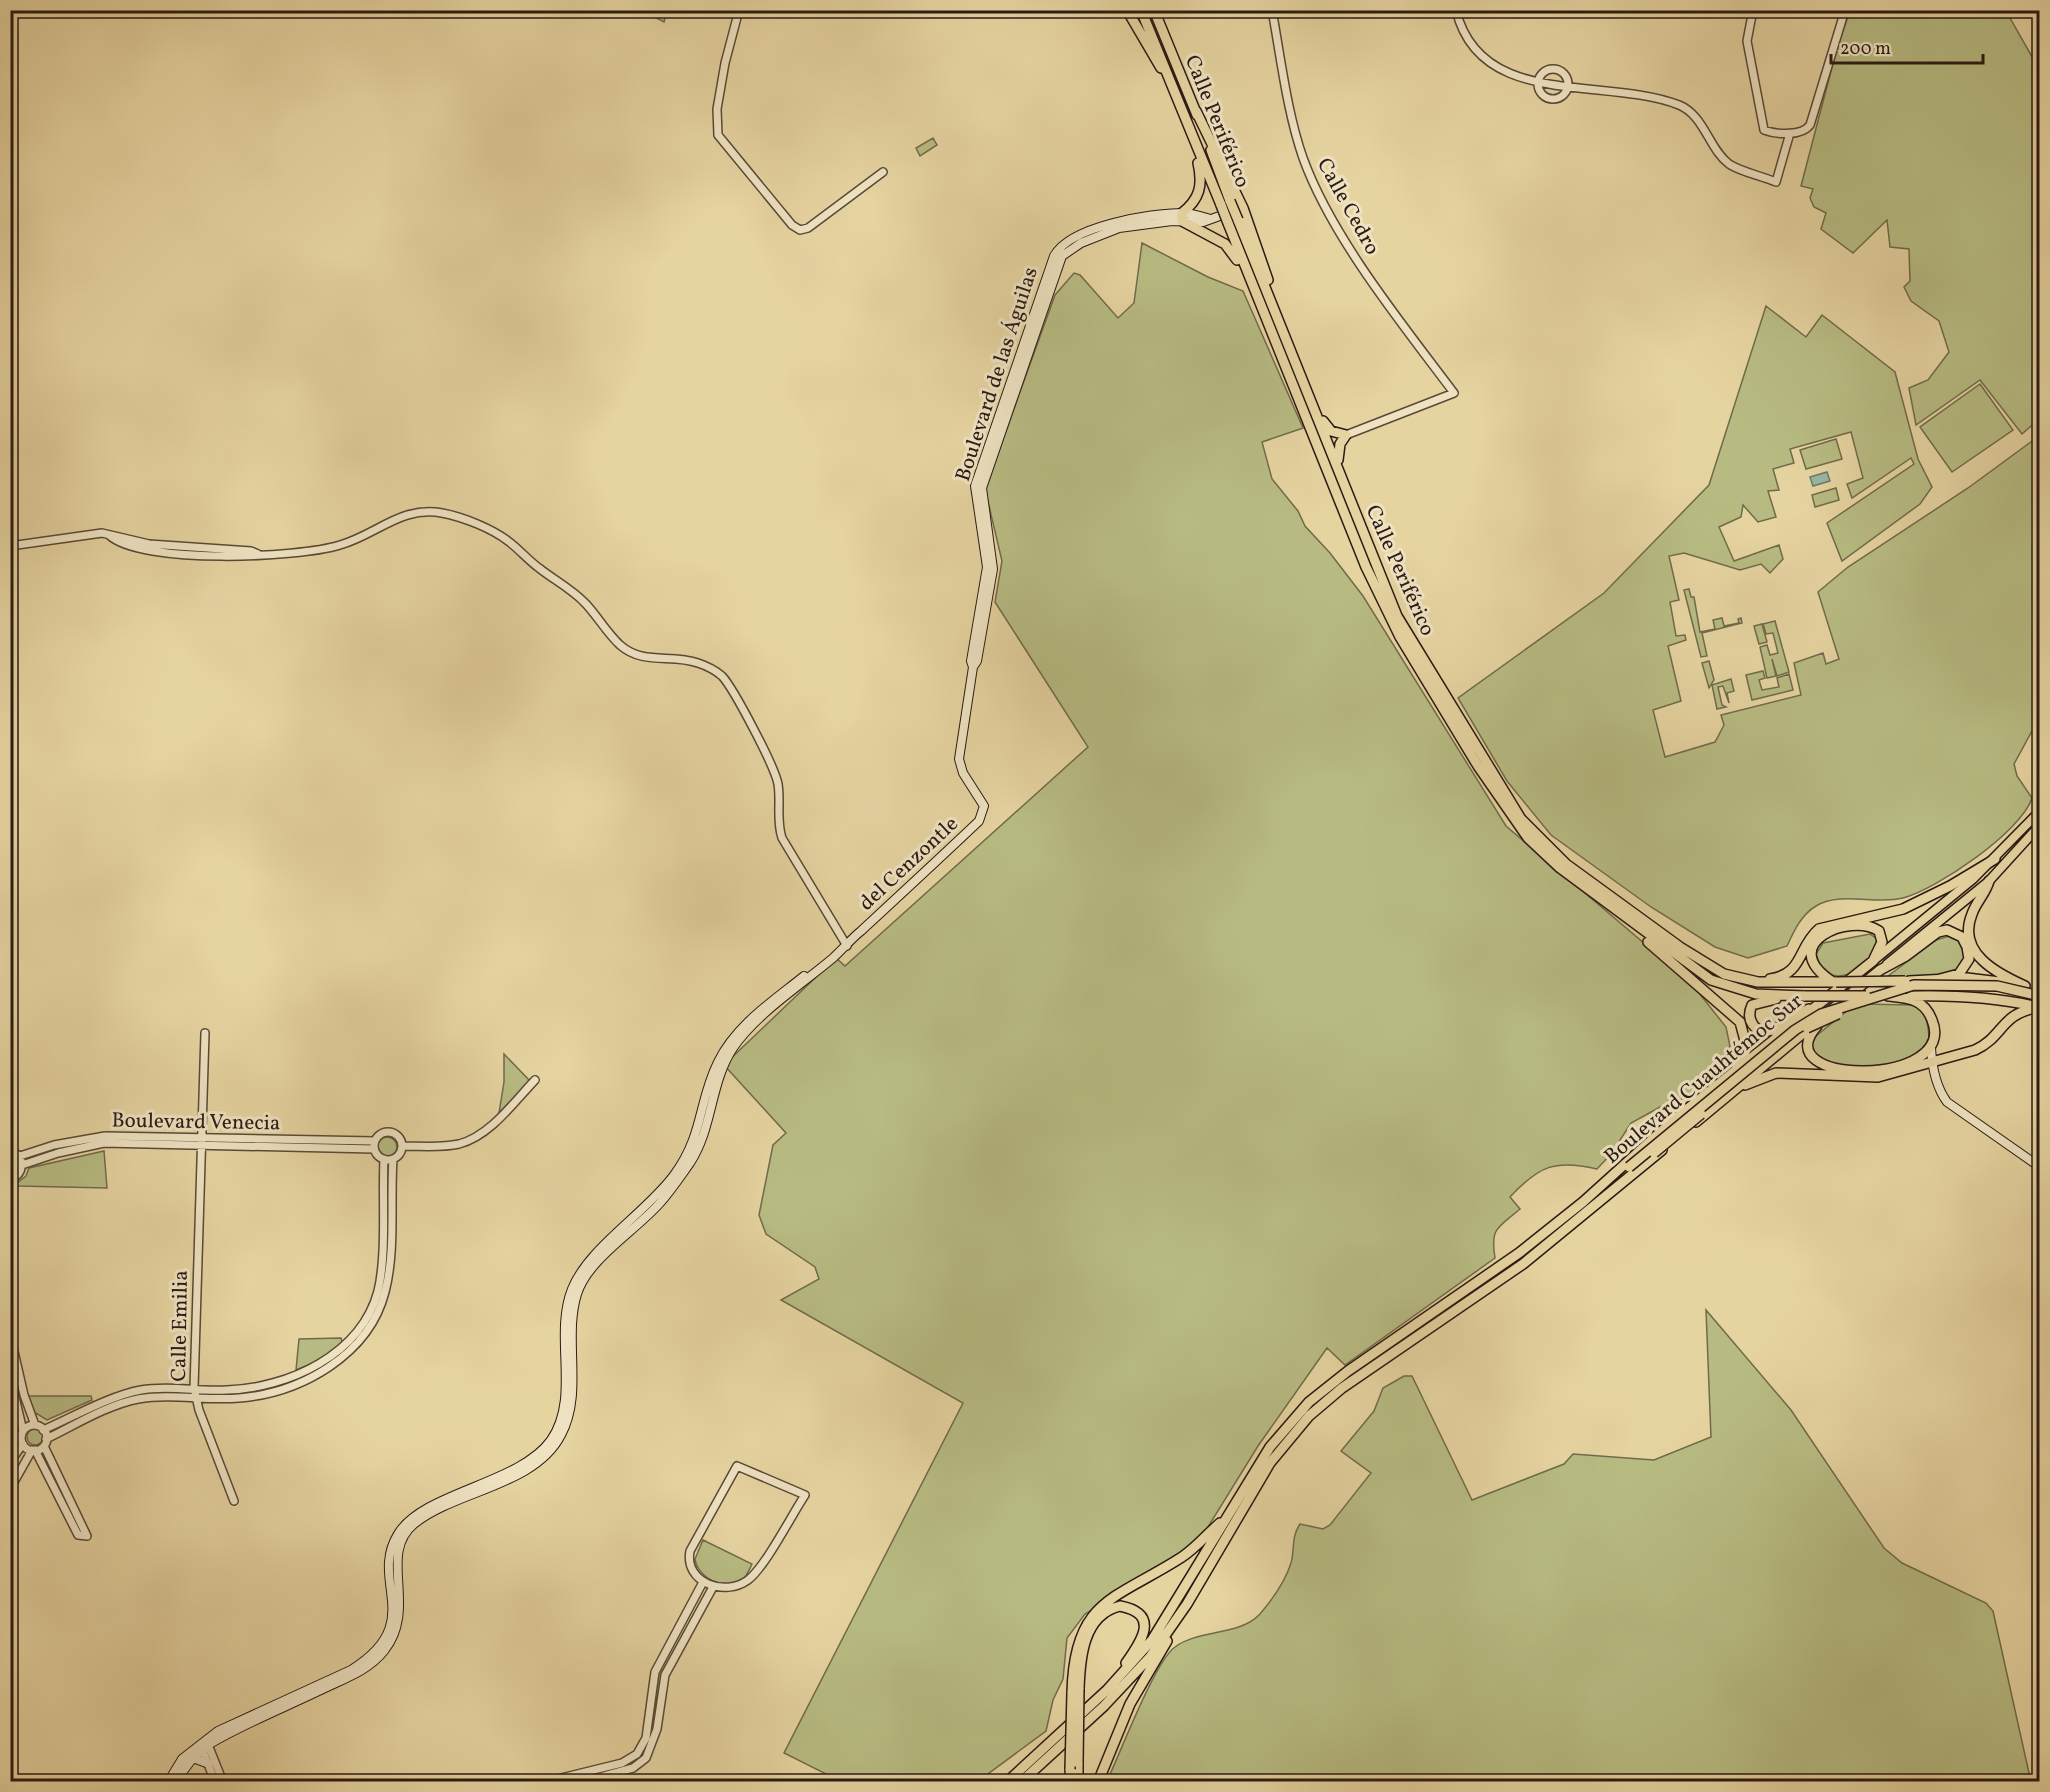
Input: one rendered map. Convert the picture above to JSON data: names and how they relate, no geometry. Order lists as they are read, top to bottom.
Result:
{
  "streets": {
    "highway": ["Calle Periférico", "Boulevard Cuauhtémoc Sur"],
    "main road": ["Boulevard de las Águilas", "del Cenzontle"],
    "street": ["Calle Cedro", "Boulevard Venecia", "Calle Emilia"]
  },
  "crossings": [
    ["Boulevard de las Águilas", "del Cenzontle"],
    ["Boulevard Venecia", "Calle Emilia"]
  ],
  "scale_bar": "200 m"
}
